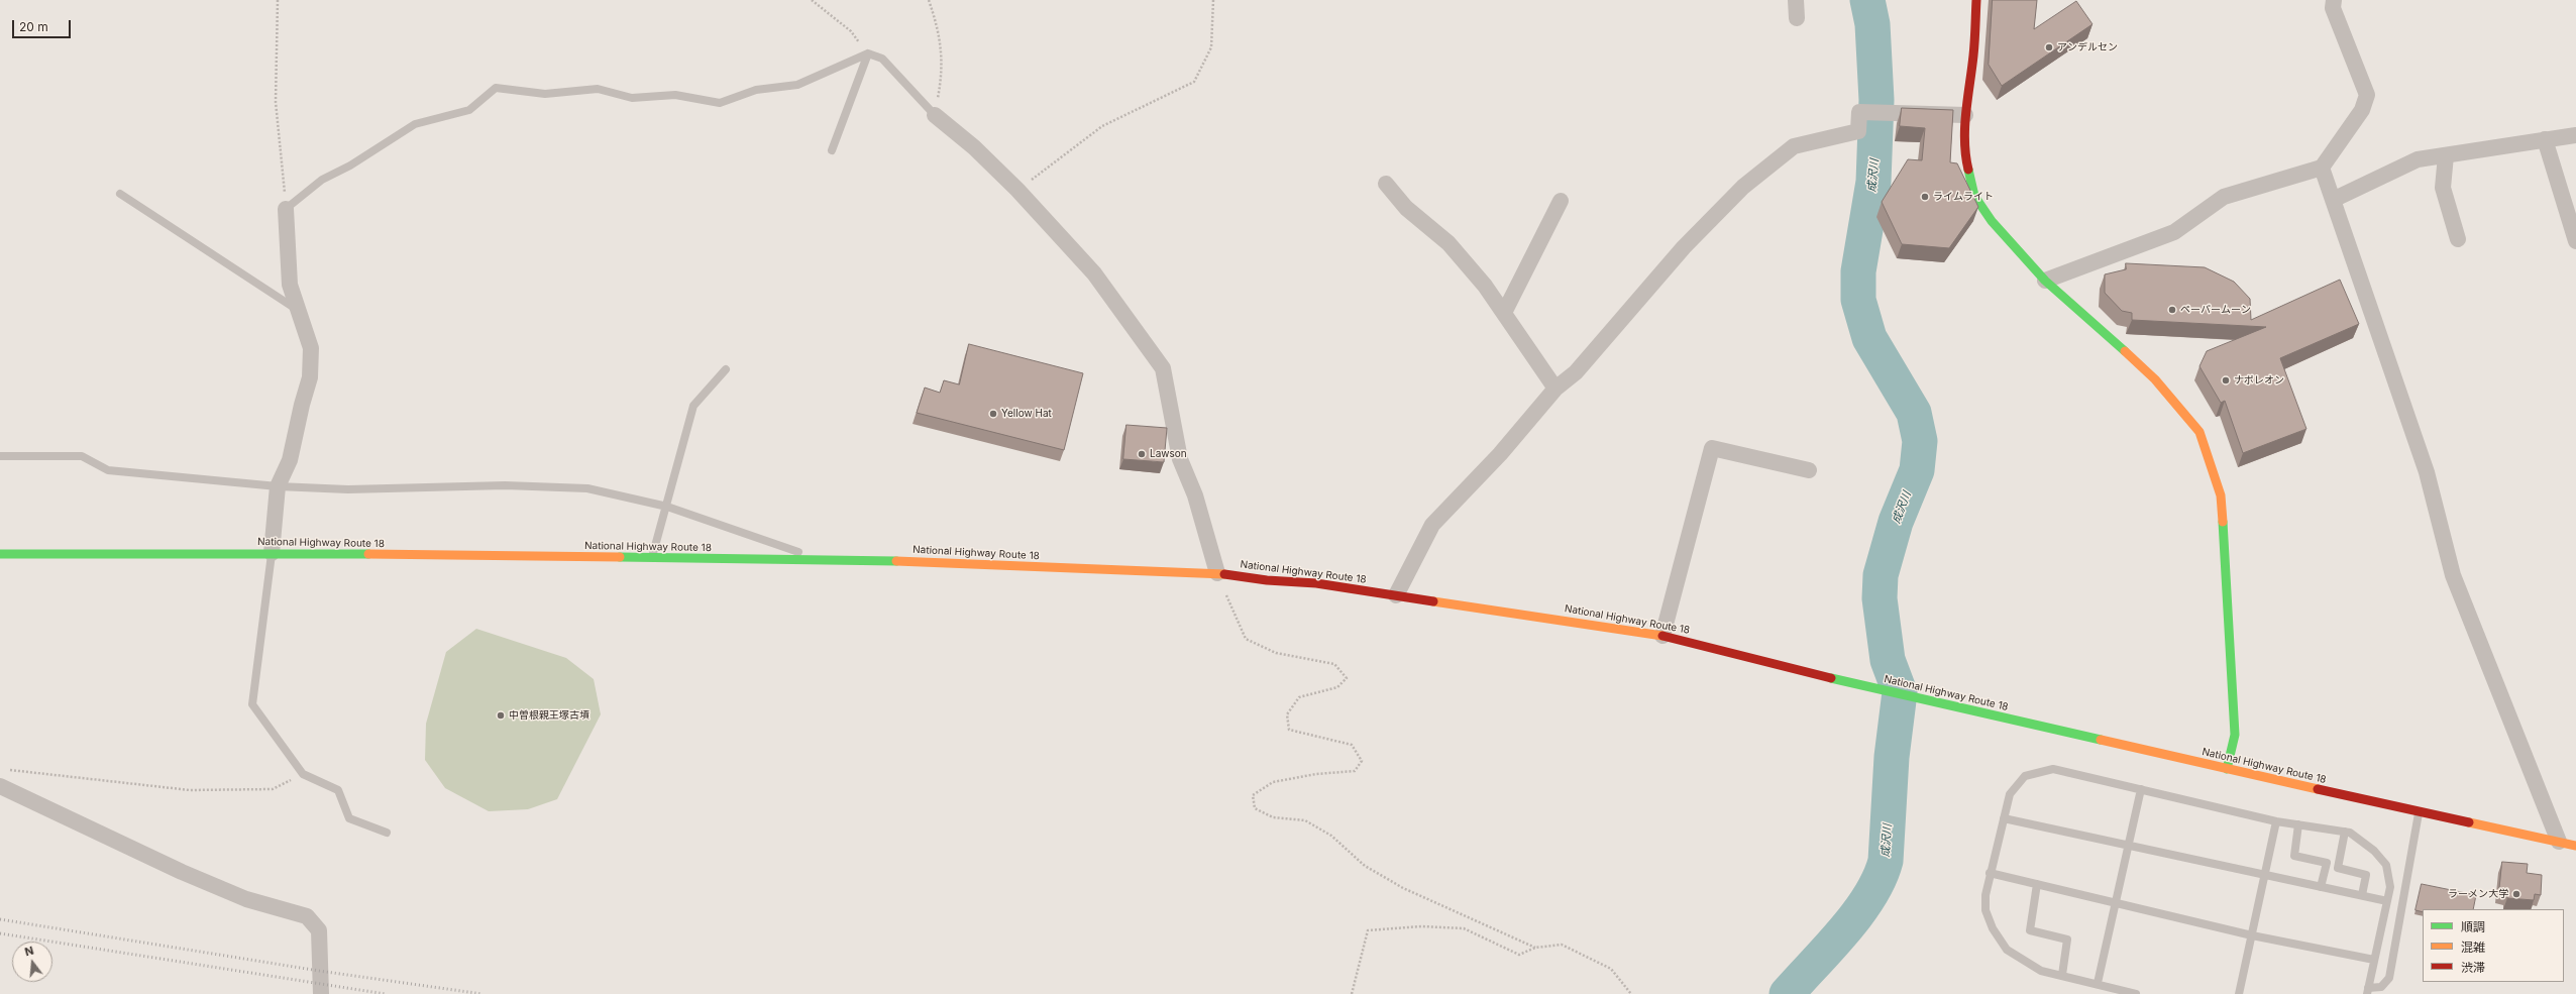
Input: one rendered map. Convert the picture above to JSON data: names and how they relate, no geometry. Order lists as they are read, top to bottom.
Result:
{
  "streets": {
    "main road": ["National Highway Route 18"]
  },
  "water": ["成沢川"],
  "places": [
    "アンデルセン",
    "ライムライト",
    "ペーパームーン",
    "ナポレオン",
    "Yellow Hat",
    "Lawson",
    "中曽根親王塚古墳",
    "ラーメン大学"
  ],
  "legend": ["順調", "混雑", "渋滞"],
  "scale_bar": "20 m",
  "north": "top"
}
